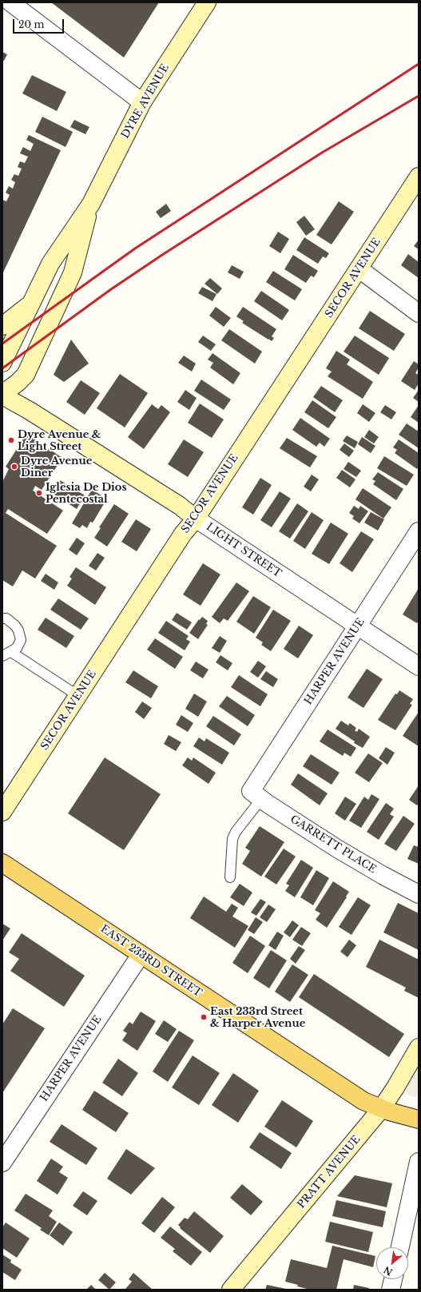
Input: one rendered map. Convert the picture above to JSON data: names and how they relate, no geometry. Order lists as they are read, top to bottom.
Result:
{
  "streets": {
    "main road": ["EAST 233RD STREET"],
    "street": [
      "DYRE AVENUE",
      "SECOR AVENUE",
      "LIGHT STREET",
      "HARPER AVENUE",
      "GARRETT PLACE",
      "PRATT AVENUE"
    ]
  },
  "crossings": [
    ["DYRE AVENUE", "LIGHT STREET"],
    ["SECOR AVENUE", "LIGHT STREET"],
    ["LIGHT STREET", "HARPER AVENUE"],
    ["HARPER AVENUE", "GARRETT PLACE"],
    ["HARPER AVENUE", "EAST 233RD STREET"],
    ["EAST 233RD STREET", "PRATT AVENUE"]
  ],
  "places": [
    "Dyre Avenue & Light Street",
    "Dyre Avenue Diner",
    "Iglesia De Dios Pentecostal",
    "East 233rd Street & Harper Avenue"
  ],
  "scale_bar": "20 m",
  "north": "bottom left"
}
